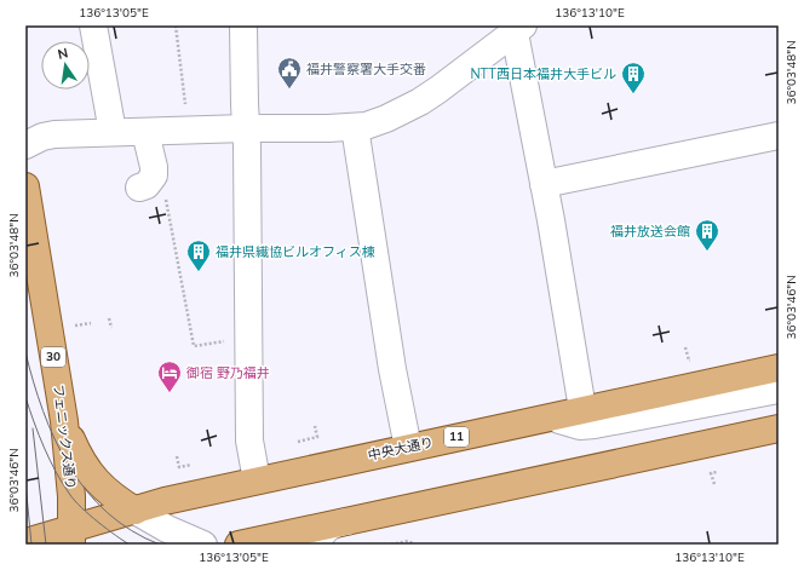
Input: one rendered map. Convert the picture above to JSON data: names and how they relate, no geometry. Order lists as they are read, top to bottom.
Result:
{
  "streets": {
    "main road": [
      "30",
      "フェニックス通り",
      "11",
      "中央大通り"
    ]
  },
  "crossings": [
    ["フェニックス通り", "中央大通り"]
  ],
  "places": {
    "public building": ["福井警察署大手交番"],
    "building": ["NTT西日本福井大手ビル", "福井放送会館", "福井県繊協ビルオフィス棟"],
    "hotel": ["御宿 野乃福井"]
  },
  "north": "top",
  "coordinates": [
    "136°13'05\"E",
    "136°13'10\"E",
    "36°03'48\"N",
    "36°03'46\"N"
  ]
}
